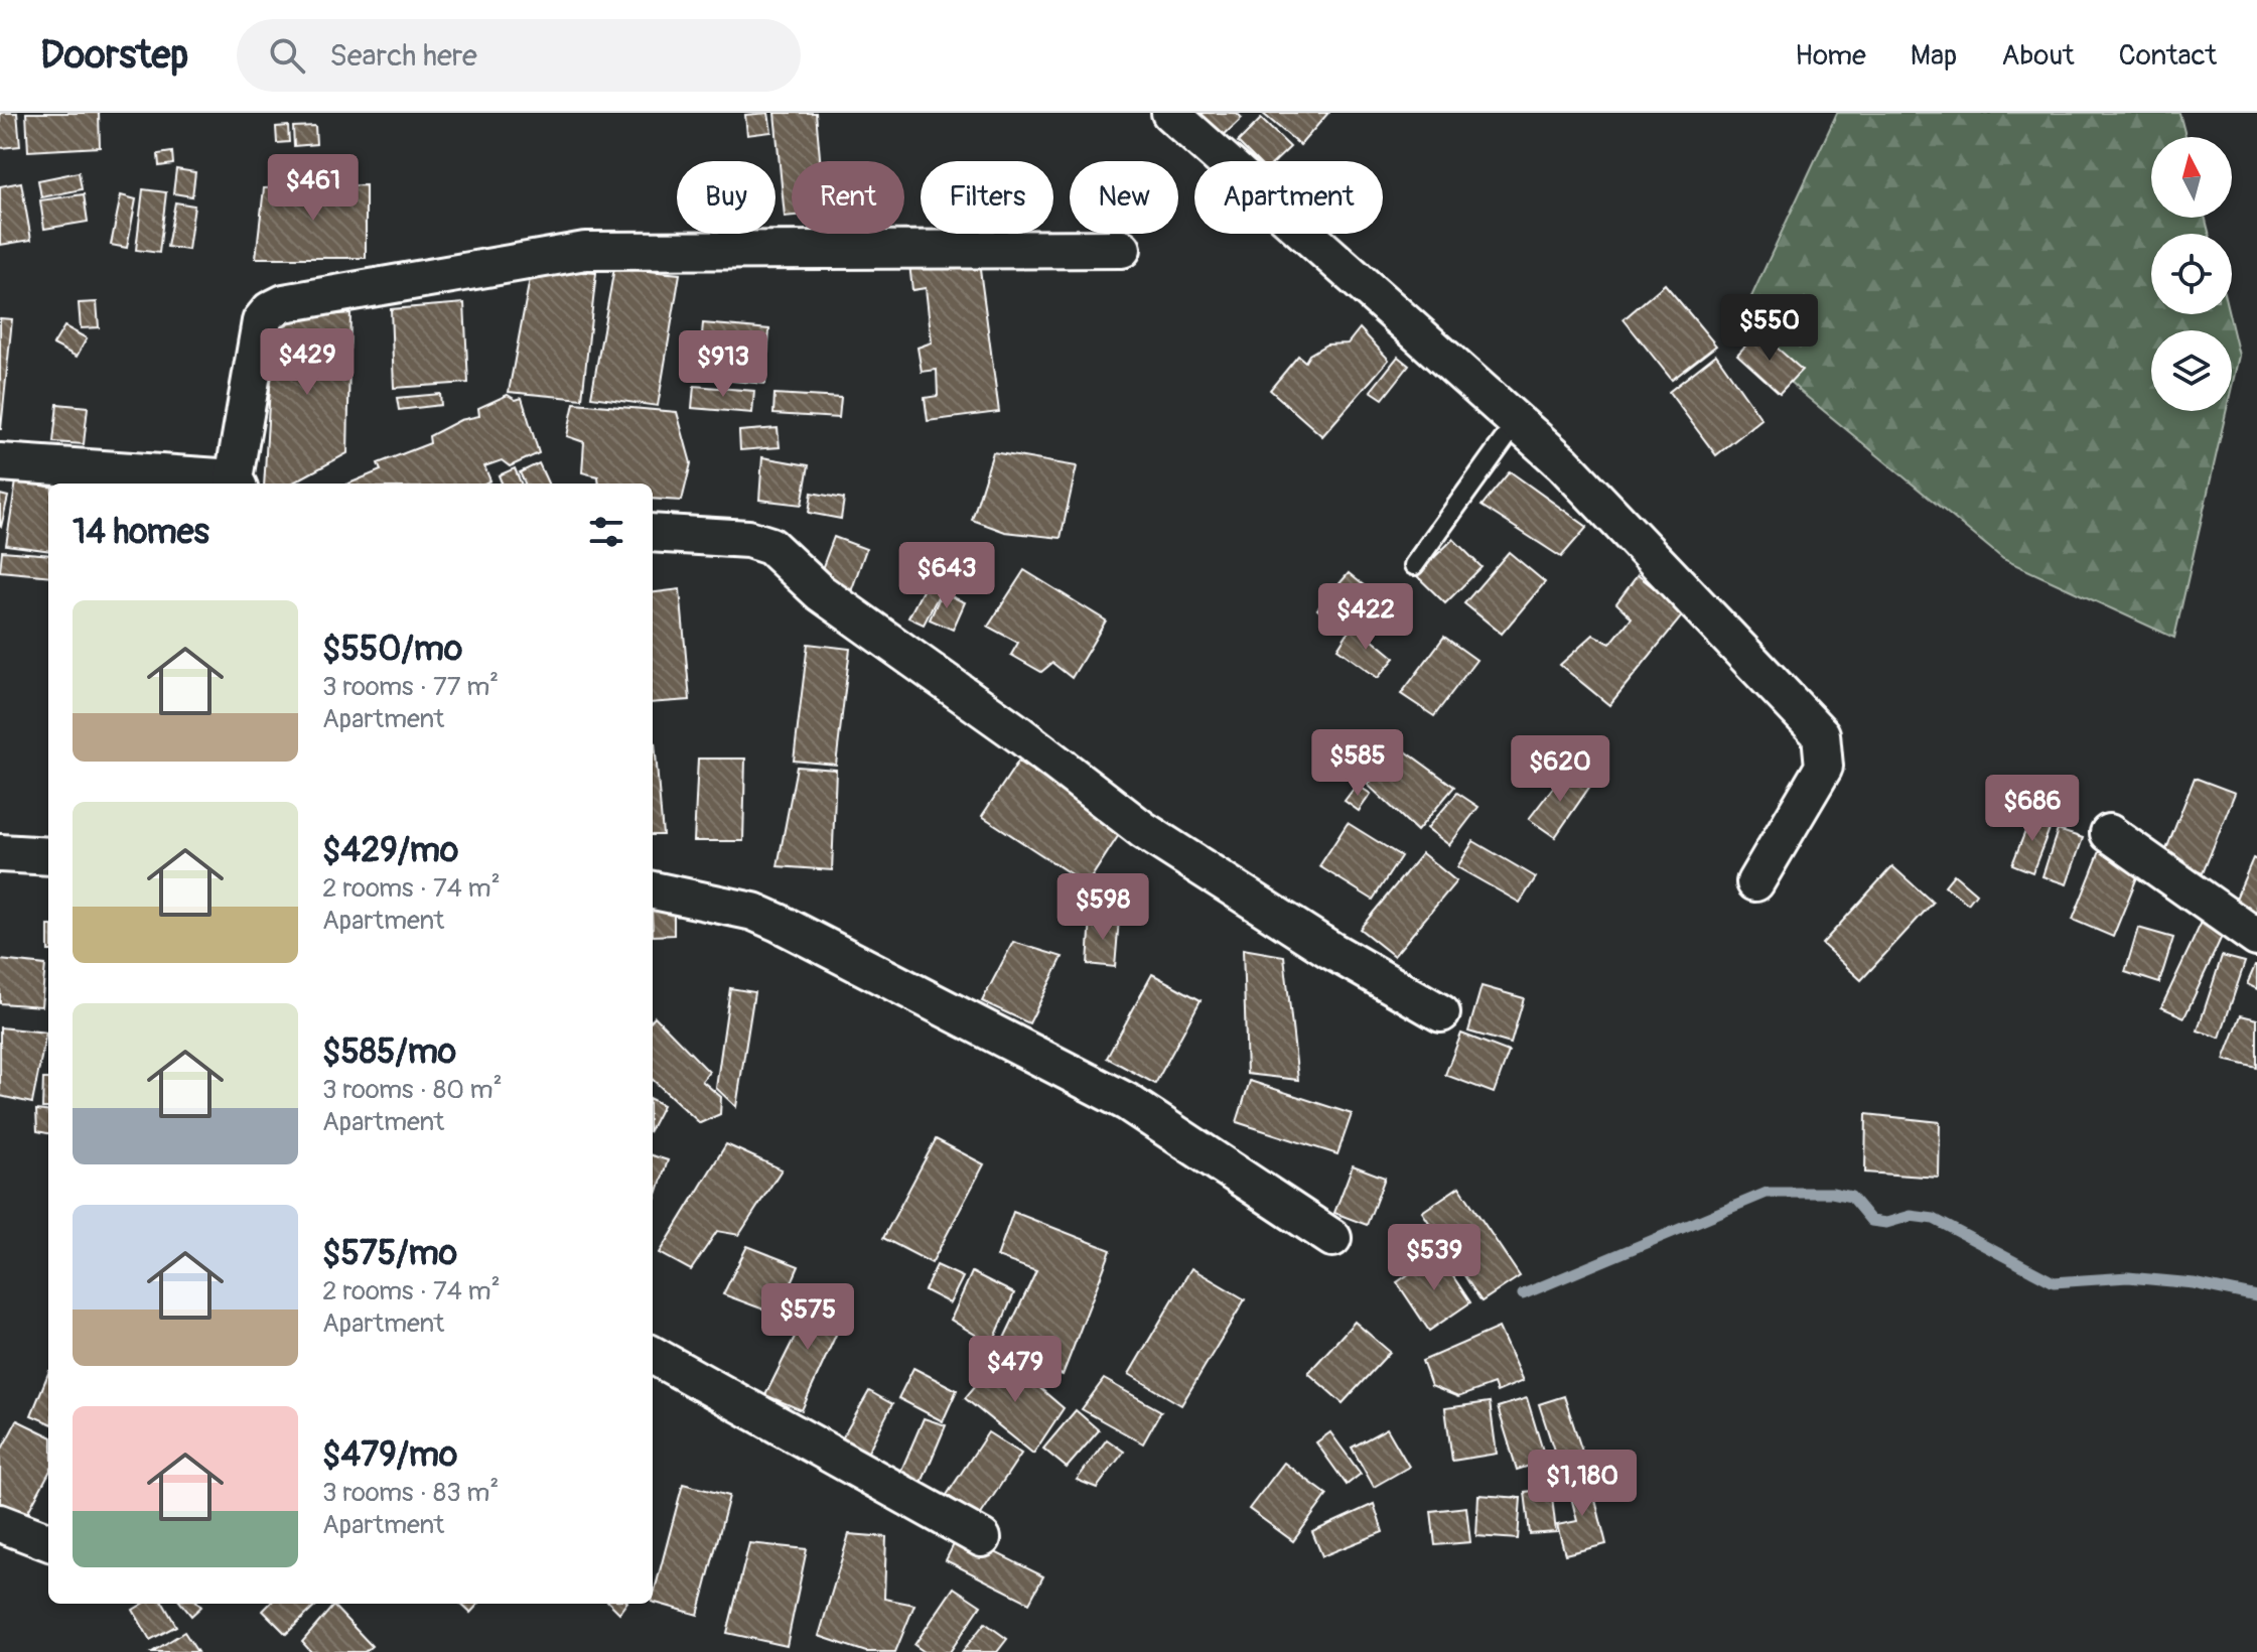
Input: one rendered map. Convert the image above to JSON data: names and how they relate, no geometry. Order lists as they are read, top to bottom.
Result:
{
  "north": "top",
  "page": {
    "header": "Doorstep",
    "search": "Search here",
    "nav": [
      "Home",
      "Map",
      "About",
      "Contact"
    ],
    "price": [
      "$461",
      "$550",
      "$429",
      "$913",
      "$643",
      "$422",
      "$585",
      "$620",
      "$686",
      "$598",
      "$539",
      "$575",
      "$479",
      "$1,180"
    ],
    "chip": [
      "Buy",
      "Rent",
      "Filters",
      "New",
      "Apartment"
    ],
    "heading": "14 homes",
    "list": [
      {
        "name": "$550/mo",
        "note": "3 rooms · 77 m² · Apartment"
      },
      {
        "name": "$429/mo",
        "note": "2 rooms · 74 m² · Apartment"
      },
      {
        "name": "$585/mo",
        "note": "3 rooms · 80 m² · Apartment"
      },
      {
        "name": "$575/mo",
        "note": "2 rooms · 74 m² · Apartment"
      },
      {
        "name": "$479/mo",
        "note": "3 rooms · 83 m² · Apartment"
      }
    ]
  }
}
